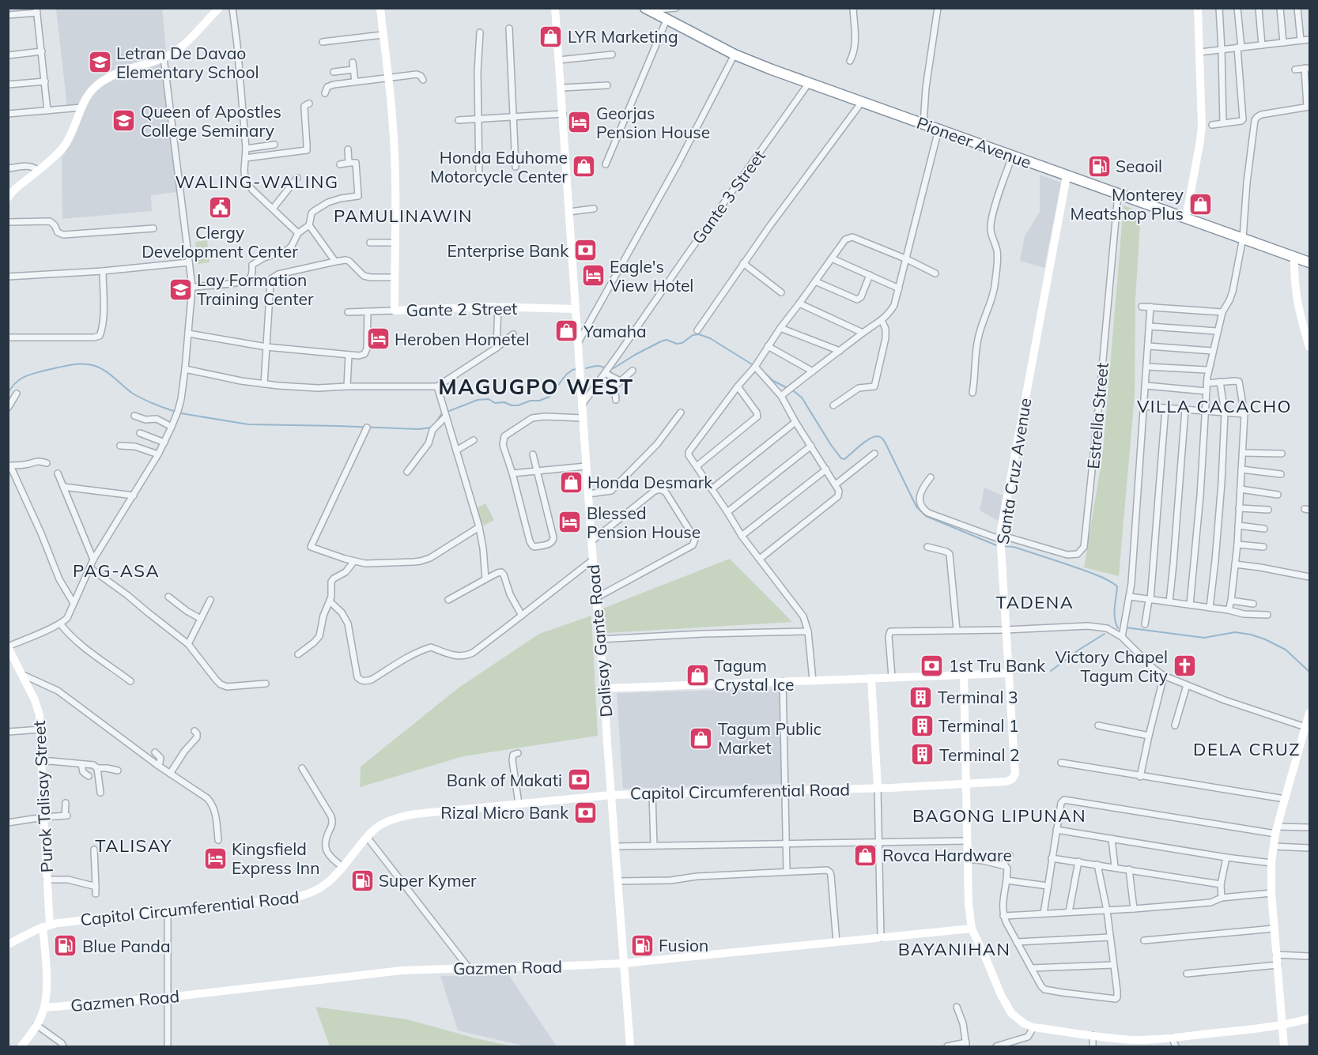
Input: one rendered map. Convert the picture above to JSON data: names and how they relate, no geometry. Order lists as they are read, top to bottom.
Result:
{
  "streets": {
    "highway": ["Pioneer Avenue"],
    "street": [
      "Gante 3 Street",
      "Gante 2 Street",
      "Estrella Street",
      "Santa Cruz Avenue",
      "Dalisay Gante Road",
      "Capitol Circumferential Road",
      "Purok Talisay Street",
      "Gazmen Road"
    ]
  },
  "crossings": [
    ["Pioneer Avenue", "Gante 3 Street"],
    ["Pioneer Avenue", "Estrella Street"],
    ["Pioneer Avenue", "Santa Cruz Avenue"],
    ["Gante 3 Street", "Dalisay Gante Road"],
    ["Gante 2 Street", "Dalisay Gante Road"],
    ["Estrella Street", "Santa Cruz Avenue"],
    ["Santa Cruz Avenue", "Capitol Circumferential Road"],
    ["Dalisay Gante Road", "Capitol Circumferential Road"],
    ["Dalisay Gante Road", "Gazmen Road"],
    ["Capitol Circumferential Road", "Purok Talisay Street"],
    ["Purok Talisay Street", "Gazmen Road"]
  ],
  "districts": [
    "WALING-WALING",
    "PAMULINAWIN",
    "MAGUGPO WEST",
    "VILLA CACACHO",
    "PAG-ASA",
    "TADENA",
    "DELA CRUZ",
    "BAGONG LIPUNAN",
    "TALISAY",
    "BAYANIHAN"
  ],
  "places": {
    "shop": [
      "LYR Marketing",
      "Honda Eduhome Motorcycle Center",
      "Monterey Meatshop Plus",
      "Yamaha",
      "Honda Desmark",
      "Tagum Crystal Ice",
      "Tagum Public Market",
      "Rovca Hardware"
    ],
    "school or university": ["Letran De Davao Elementary School", "Queen of Apostles College Seminary", "Lay Formation Training Center"],
    "hotel": [
      "Georjas Pension House",
      "Eagle's View Hotel",
      "Heroben Hometel",
      "Blessed Pension House",
      "Kingsfield Express Inn"
    ],
    "fuel station": [
      "Seaoil",
      "Super Kymer",
      "Fusion",
      "Blue Panda"
    ],
    "public building": ["Clergy Development Center"],
    "bank": [
      "Enterprise Bank",
      "1st Tru Bank",
      "Bank of Makati",
      "Rizal Micro Bank"
    ],
    "church": ["Victory Chapel Tagum City"],
    "building": ["Terminal 3", "Terminal 1", "Terminal 2"]
  }
}
